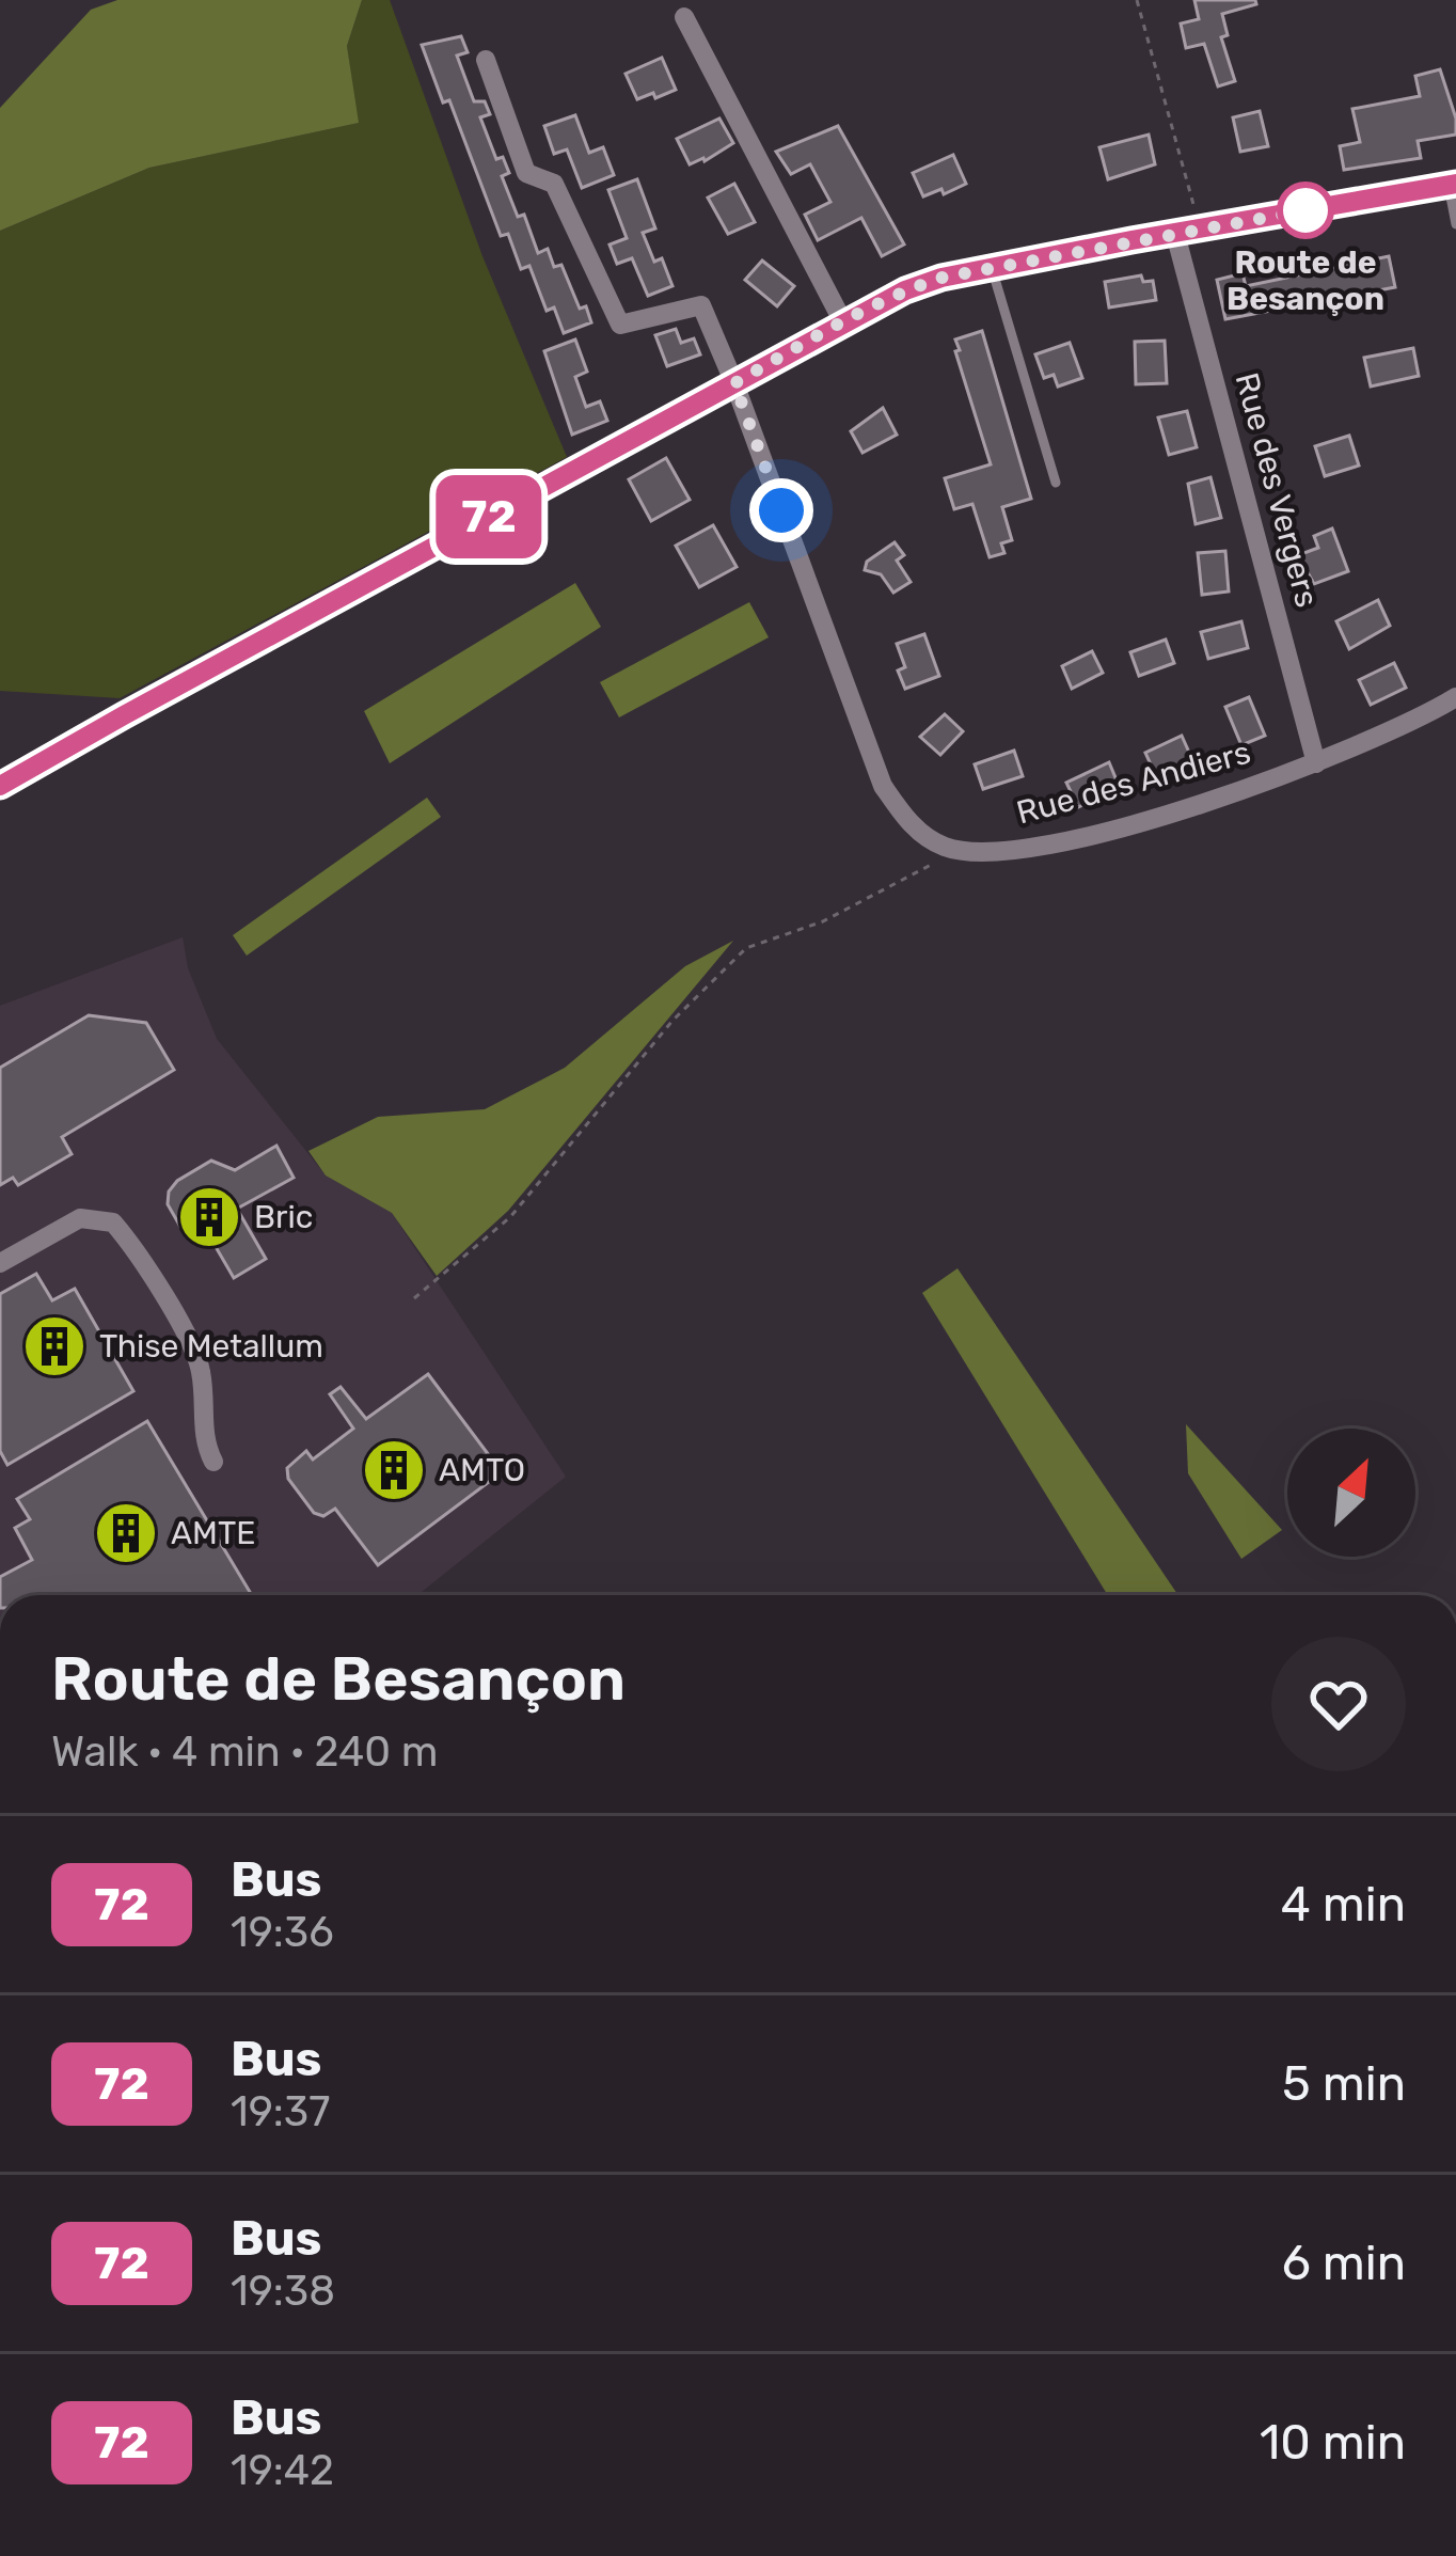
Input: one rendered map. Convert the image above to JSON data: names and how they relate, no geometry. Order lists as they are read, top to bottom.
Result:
{
  "streets": {
    "street": ["Rue des Vergers", "Rue des Andiers"]
  },
  "crossings": [
    ["Rue des Vergers", "Rue des Andiers"]
  ],
  "places": {
    "other": ["Route de Besançon"],
    "building": [
      "Bric",
      "Thise Metallum",
      "AMTO",
      "AMTE"
    ]
  },
  "lines": ["bus line 72"],
  "north": "top right",
  "page": {
    "on_map": "72",
    "heading": ["Route de Besançon", "Walk · 4 min · 240 m"],
    "list": [
      {
        "mark": "72",
        "name": "Bus",
        "note": "19:36",
        "value": "4 min"
      },
      {
        "mark": "72",
        "name": "Bus",
        "note": "19:37",
        "value": "5 min"
      },
      {
        "mark": "72",
        "name": "Bus",
        "note": "19:38",
        "value": "6 min"
      },
      {
        "mark": "72",
        "name": "Bus",
        "note": "19:42",
        "value": "10 min"
      }
    ]
  }
}
